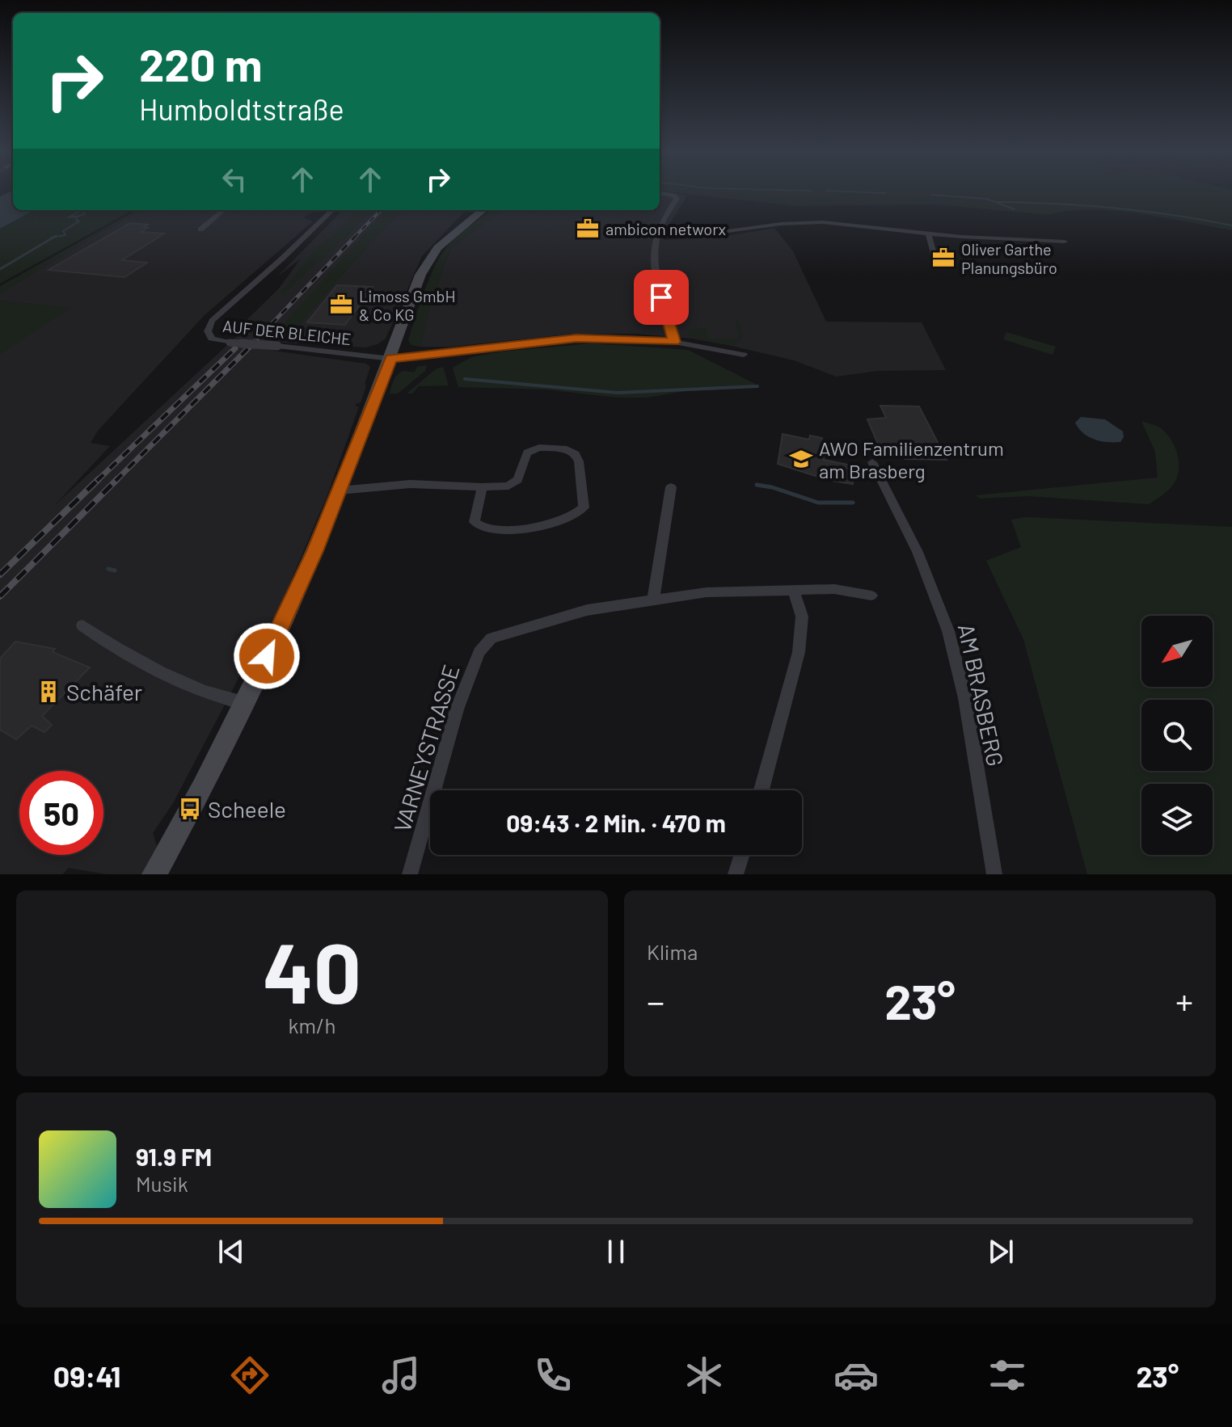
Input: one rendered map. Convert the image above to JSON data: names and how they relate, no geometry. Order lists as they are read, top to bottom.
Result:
{
  "streets": {
    "street": ["AUF DER BLEICHE", "AM BRASBERG", "VARNEYSTRASSE"]
  },
  "places": {
    "office": ["ambicon networx", "Oliver Garthe Planungsbüro", "Limoss GmbH & Co KG"],
    "school or university": ["AWO Familienzentrum am Brasberg"],
    "building": ["Schäfer"],
    "bus stop": ["Scheele"]
  },
  "north": "bottom left",
  "page": {
    "turn": ["220 m", "Humboldtstraße"],
    "limit": "50",
    "trip": "09:43 · 2 Min. · 470 m",
    "tile": [
      ["40", "km/h"],
      "Klima"
    ],
    "heat": ["−", "23°", "+"],
    "song": ["91.9 FM", "Musik"],
    "tabs": ["09:41", "23°"]
  }
}
